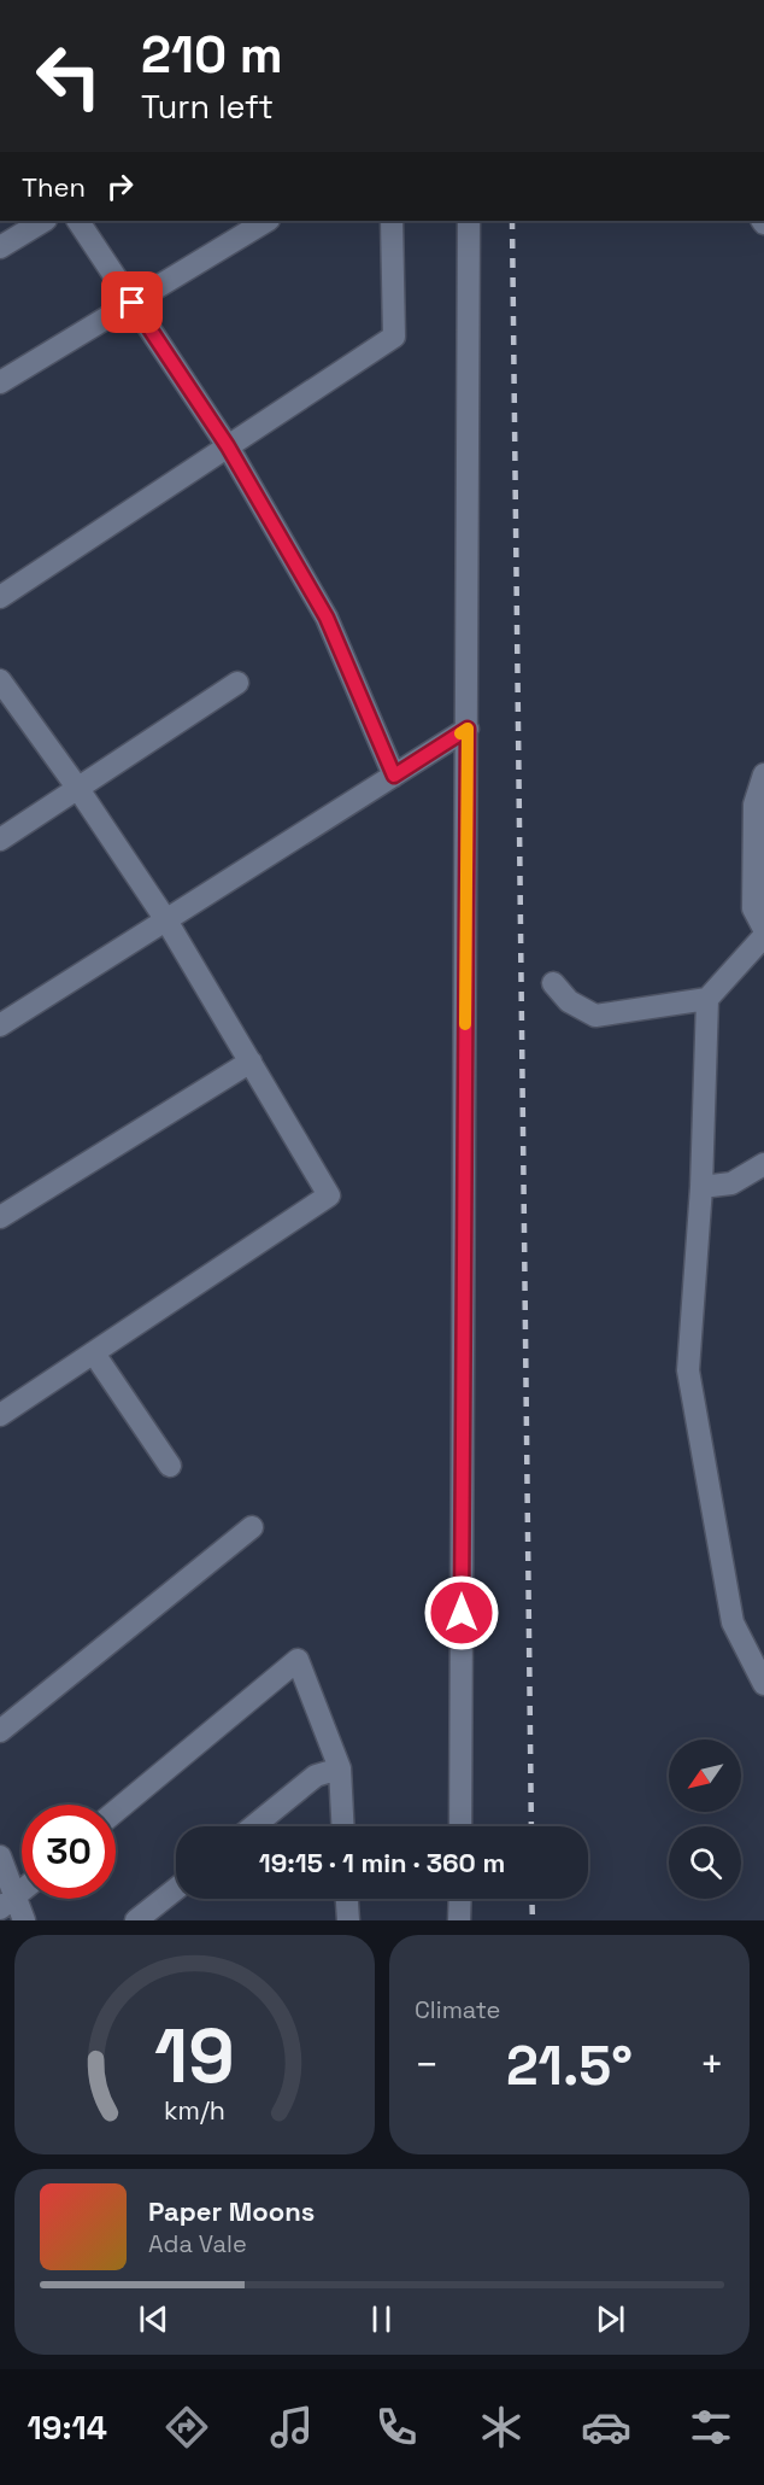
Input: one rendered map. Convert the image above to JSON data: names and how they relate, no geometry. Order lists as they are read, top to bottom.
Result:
{
  "north": "bottom left",
  "page": {
    "turn": ["210 m", "Turn left"],
    "then": "Then",
    "limit": "30",
    "trip": "19:15 · 1 min · 360 m",
    "tile": "Climate",
    "heat": ["−", "21.5°", "+"],
    "song": ["Paper Moons", "Ada Vale"],
    "tabs": "19:14",
    "gauge": ["19", "km/h"]
  }
}
